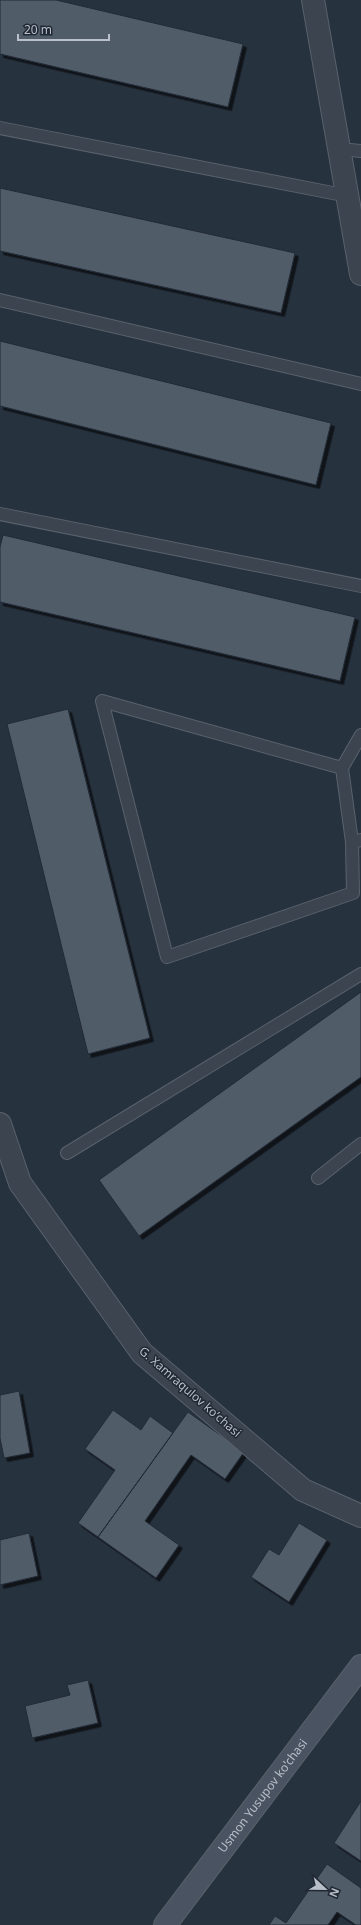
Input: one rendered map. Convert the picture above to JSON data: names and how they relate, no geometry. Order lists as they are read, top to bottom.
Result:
{
  "streets": {
    "main road": ["Usmon Yusupov ko'chasi"],
    "street": ["G. Xamraqulov koʻchasi"]
  },
  "scale_bar": "20 m",
  "north": "right"
}
